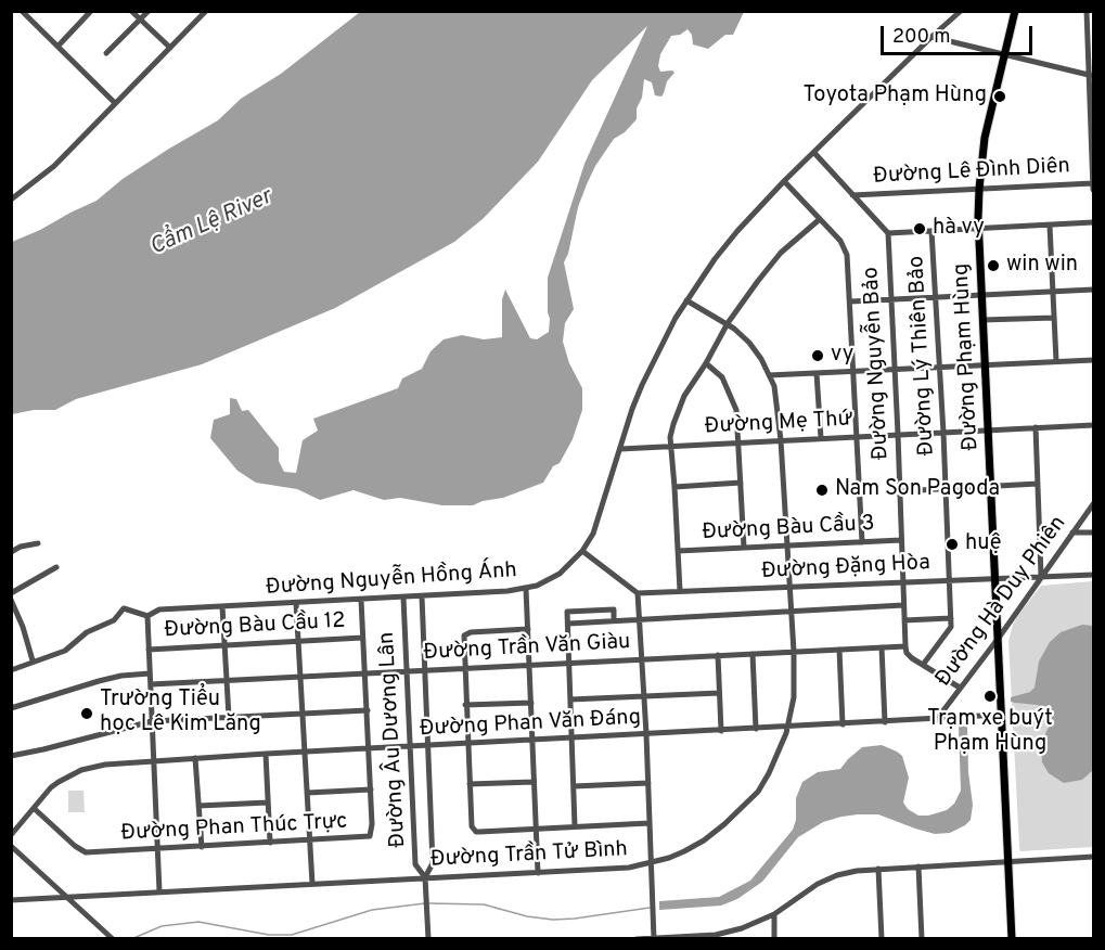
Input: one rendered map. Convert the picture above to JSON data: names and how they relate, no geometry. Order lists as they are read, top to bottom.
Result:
{
  "streets": {
    "main road": ["Đường Phạm Hùng"],
    "street": [
      "Đường Lê Đình Diên",
      "Đường Lý Thiên Bảo",
      "Đường Nguyễn Bảo",
      "Đường Mẹ Thứ",
      "Đường Bàu Cầu 3",
      "Đường Đặng Hòa",
      "Đường Nguyễn Hồng Ánh",
      "Đường Hà Duy Phiên",
      "Đường Bàu Cầu 12",
      "Đường Trần Văn Giàu",
      "Đường Phan Văn Đáng",
      "Đường Âu Dương Lân",
      "Đường Phan Thúc Trực",
      "Đường Trần Tử Bình"
    ]
  },
  "crossings": [
    ["Đường Lê Đình Diên", "Đường Phạm Hùng"],
    ["Đường Lý Thiên Bảo", "Đường Mẹ Thứ"],
    ["Đường Lý Thiên Bảo", "Đường Đặng Hòa"],
    ["Đường Phạm Hùng", "Đường Mẹ Thứ"],
    ["Đường Phạm Hùng", "Đường Đặng Hòa"],
    ["Đường Phạm Hùng", "Đường Hà Duy Phiên"],
    ["Đường Phạm Hùng", "Đường Phan Văn Đáng"],
    ["Đường Nguyễn Bảo", "Đường Mẹ Thứ"],
    ["Đường Nguyễn Bảo", "Đường Bàu Cầu 3"],
    ["Đường Nguyễn Bảo", "Đường Đặng Hòa"],
    ["Đường Nguyễn Bảo", "Đường Trần Văn Giàu"],
    ["Đường Mẹ Thứ", "Đường Nguyễn Hồng Ánh"],
    ["Đường Mẹ Thứ", "Đường Trần Tử Bình"],
    ["Đường Bàu Cầu 3", "Đường Trần Tử Bình"],
    ["Đường Đặng Hòa", "Đường Hà Duy Phiên"],
    ["Đường Đặng Hòa", "Đường Trần Tử Bình"],
    ["Đường Nguyễn Hồng Ánh", "Đường Âu Dương Lân"],
    ["Đường Nguyễn Hồng Ánh", "Đường Phan Thúc Trực"],
    ["Đường Nguyễn Hồng Ánh", "Đường Trần Tử Bình"],
    ["Đường Hà Duy Phiên", "Đường Phan Văn Đáng"],
    ["Đường Bàu Cầu 12", "Đường Phan Thúc Trực"],
    ["Đường Trần Văn Giàu", "Đường Âu Dương Lân"],
    ["Đường Trần Văn Giàu", "Đường Phan Thúc Trực"],
    ["Đường Trần Văn Giàu", "Đường Trần Tử Bình"],
    ["Đường Phan Văn Đáng", "Đường Âu Dương Lân"],
    ["Đường Phan Văn Đáng", "Đường Phan Thúc Trực"],
    ["Đường Phan Văn Đáng", "Đường Trần Tử Bình"],
    ["Đường Âu Dương Lân", "Đường Trần Tử Bình"]
  ],
  "water": ["Cẩm Lệ River"],
  "places": [
    "Toyota Phạm Hùng",
    "hà vy",
    "win win",
    "vy",
    "Nam Son Pagoda",
    "huệ",
    "Trạm xe buýt Phạm Hùng",
    "Trường Tiểu học Lê Kim Lăng"
  ],
  "scale_bar": "200 m"
}
